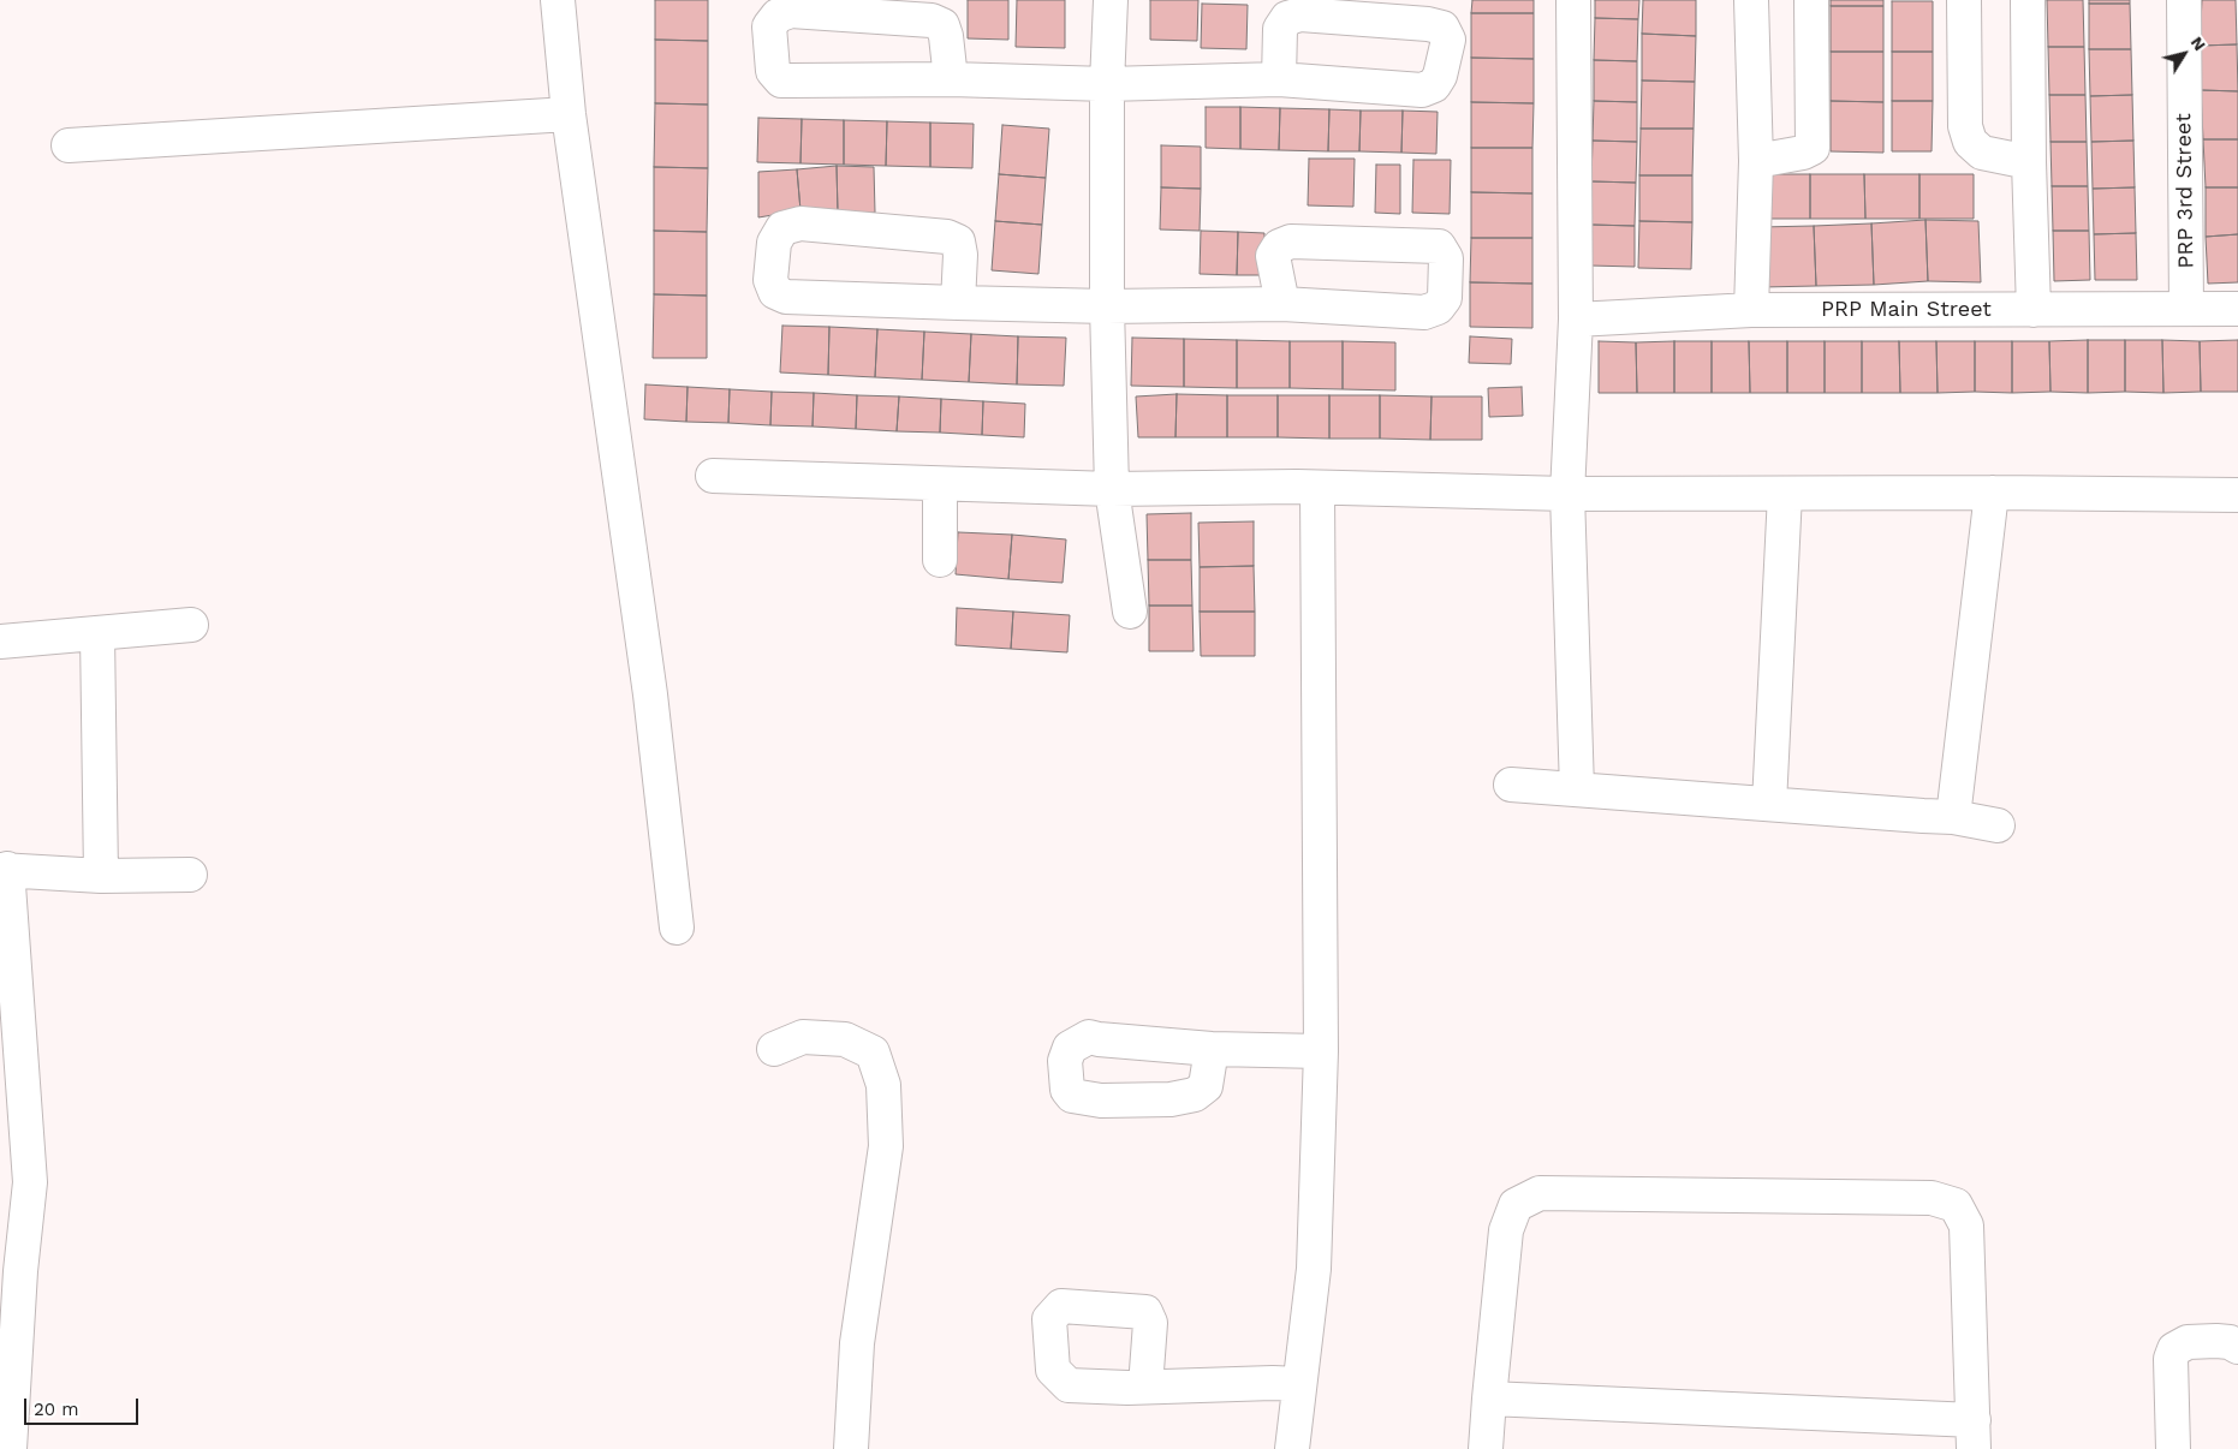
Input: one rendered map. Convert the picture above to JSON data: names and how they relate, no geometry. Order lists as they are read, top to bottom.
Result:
{
  "streets": {
    "street": ["PRP 3rd Street", "PRP Main Street"]
  },
  "crossings": [
    ["PRP 3rd Street", "PRP Main Street"]
  ],
  "scale_bar": "20 m",
  "north": "top right"
}
